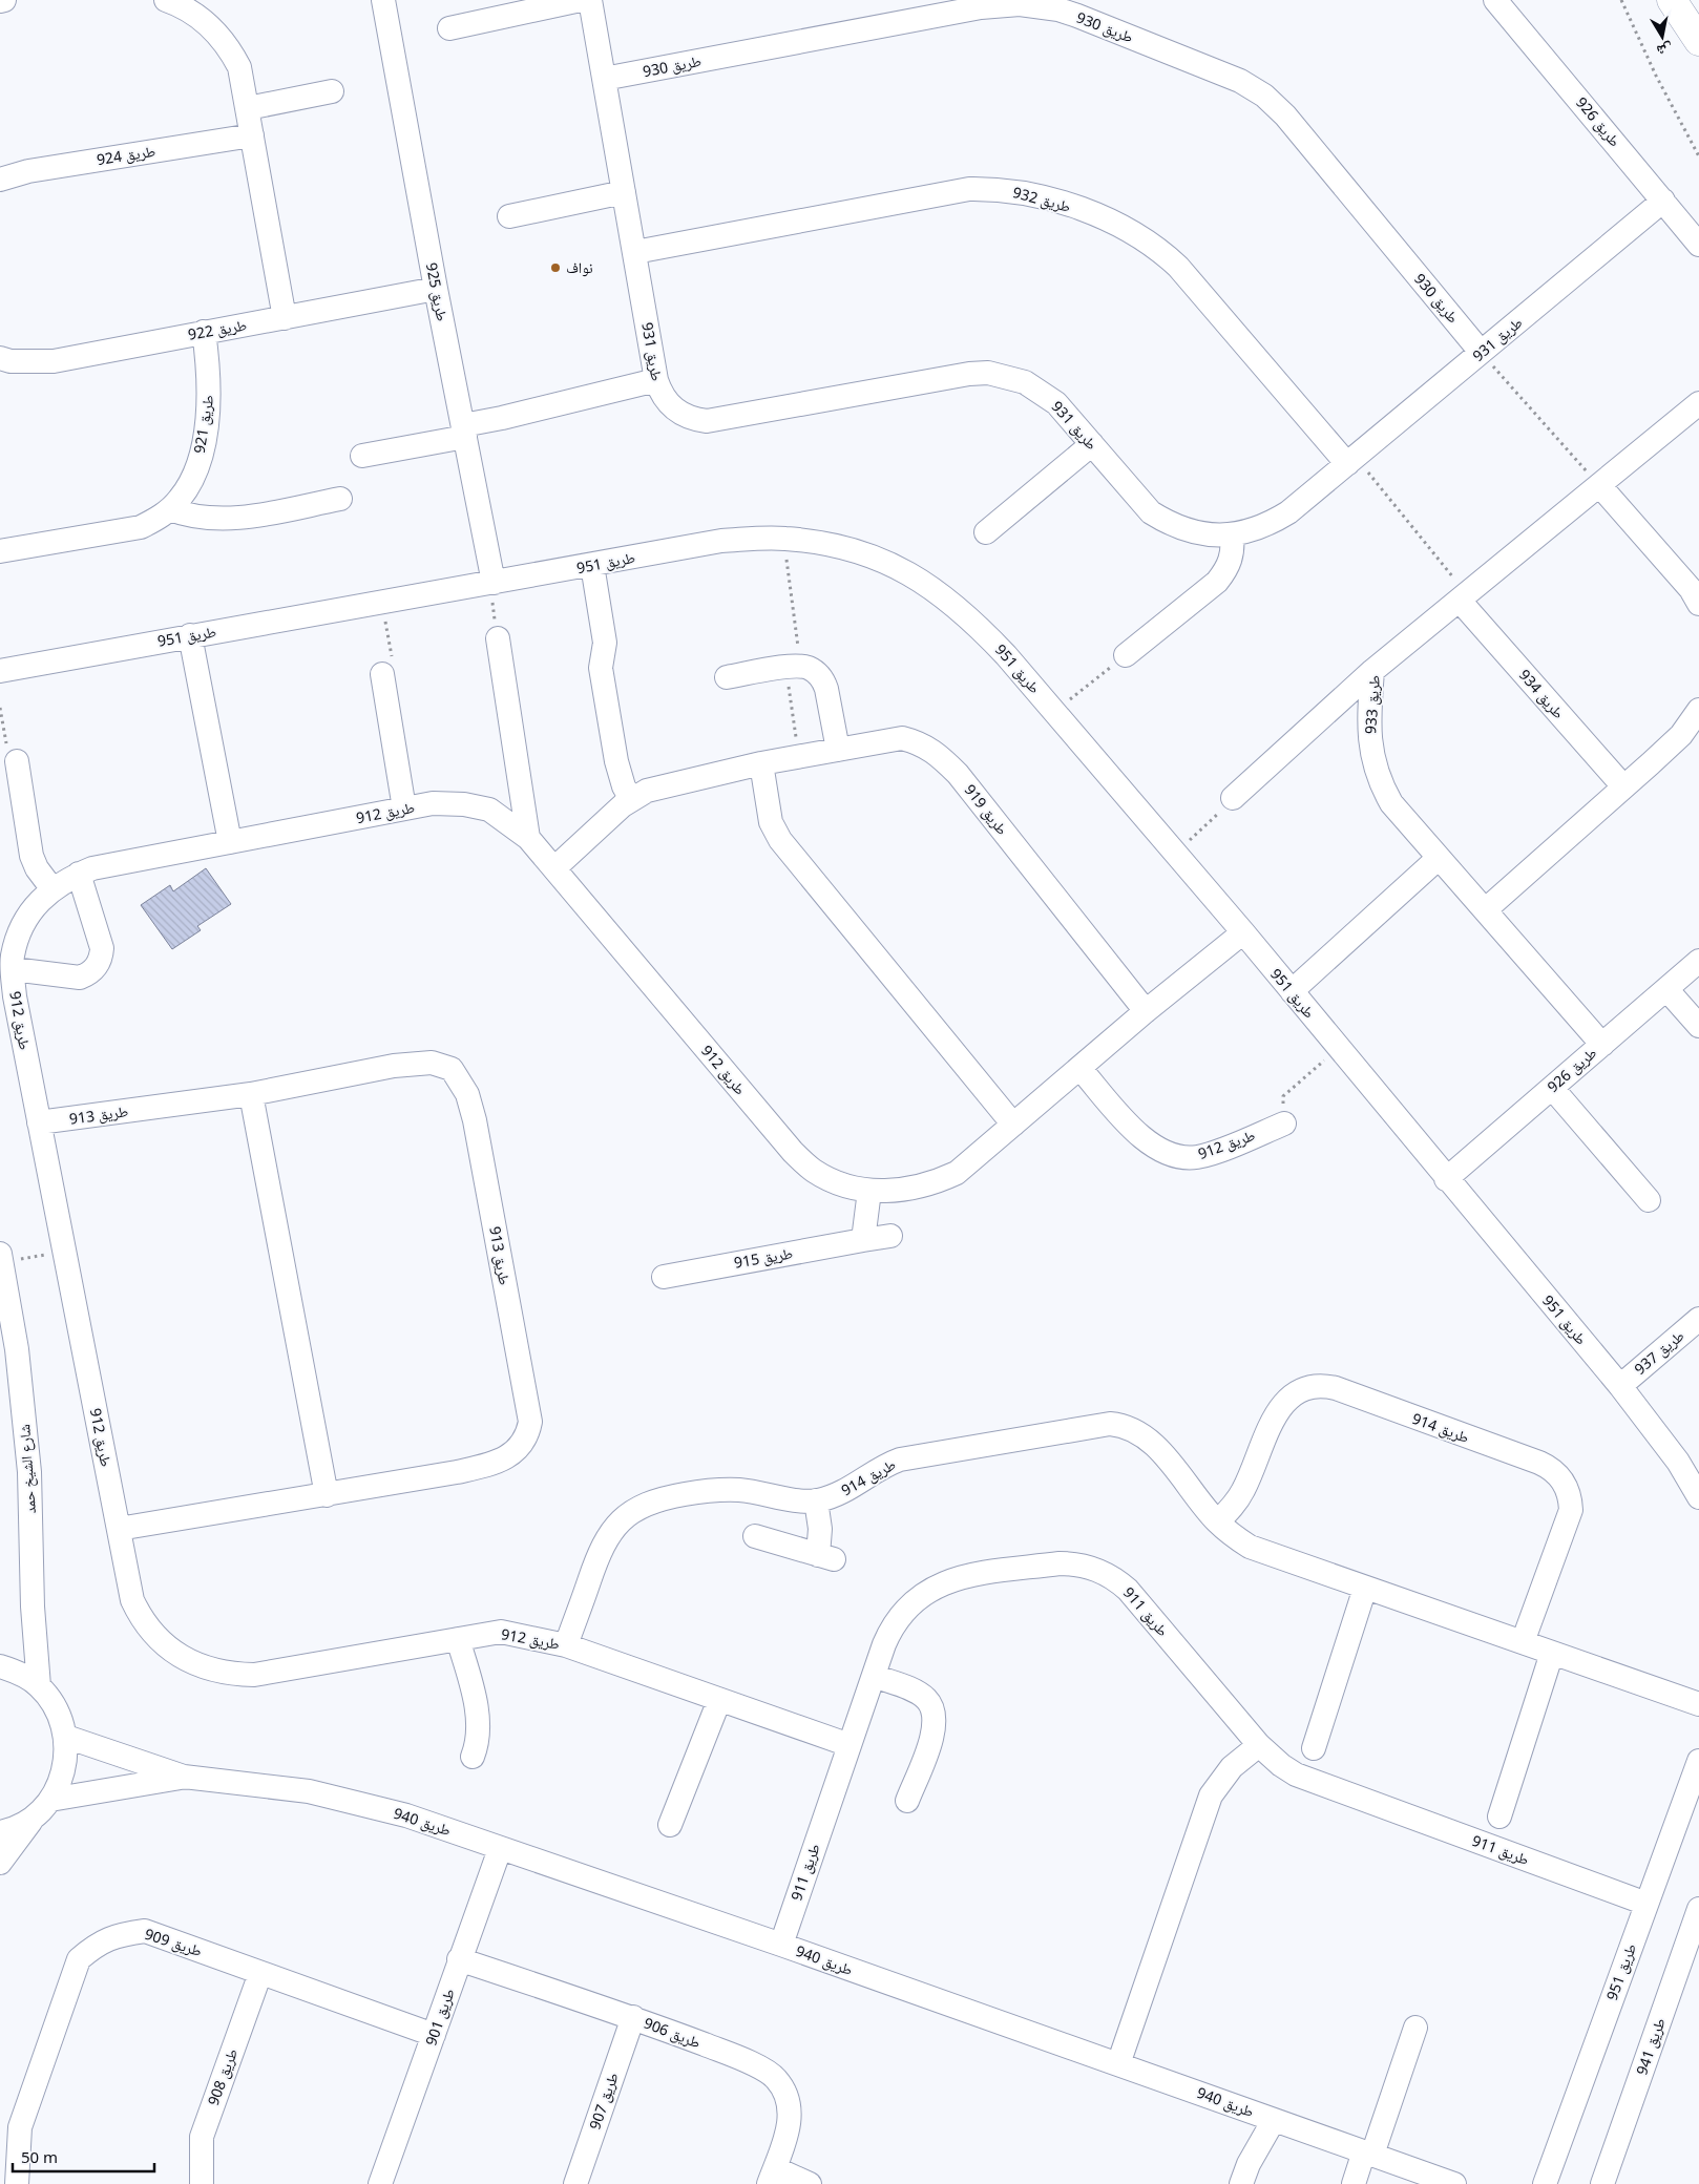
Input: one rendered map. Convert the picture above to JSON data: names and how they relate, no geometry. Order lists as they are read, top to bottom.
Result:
{
  "streets": {
    "street": [
      "طريق 930",
      "طريق 926",
      "طريق 924",
      "طريق 932",
      "طريق 925",
      "طريق 922",
      "طريق 931",
      "طريق 921",
      "طريق 951",
      "طريق 934",
      "طريق 933",
      "طريق 919",
      "طريق 912",
      "طريق 913",
      "طريق 915",
      "طريق 937",
      "طريق 914",
      "شارع الشيخ حمد",
      "طريق 911",
      "طريق 940",
      "طريق 909",
      "طريق 901",
      "طريق 906",
      "طريق 941",
      "طريق 908",
      "طريق 907"
    ]
  },
  "crossings": [
    ["طريق 930", "طريق 931"],
    ["طريق 926", "طريق 931"],
    ["طريق 926", "طريق 951"],
    ["طريق 926", "طريق 933"],
    ["طريق 932", "طريق 931"],
    ["طريق 925", "طريق 922"],
    ["طريق 925", "طريق 951"],
    ["طريق 922", "طريق 921"],
    ["طريق 951", "طريق 912"],
    ["طريق 951", "طريق 937"],
    ["طريق 951", "طريق 911"],
    ["طريق 934", "طريق 933"],
    ["طريق 919", "طريق 912"],
    ["طريق 912", "طريق 913"],
    ["طريق 912", "طريق 914"],
    ["طريق 912", "طريق 911"],
    ["طريق 911", "طريق 940"],
    ["طريق 940", "طريق 901"],
    ["طريق 909", "طريق 901"],
    ["طريق 909", "طريق 908"],
    ["طريق 901", "طريق 906"],
    ["طريق 906", "طريق 907"]
  ],
  "places": ["نواف"],
  "scale_bar": "50 m",
  "north": "bottom"
}
